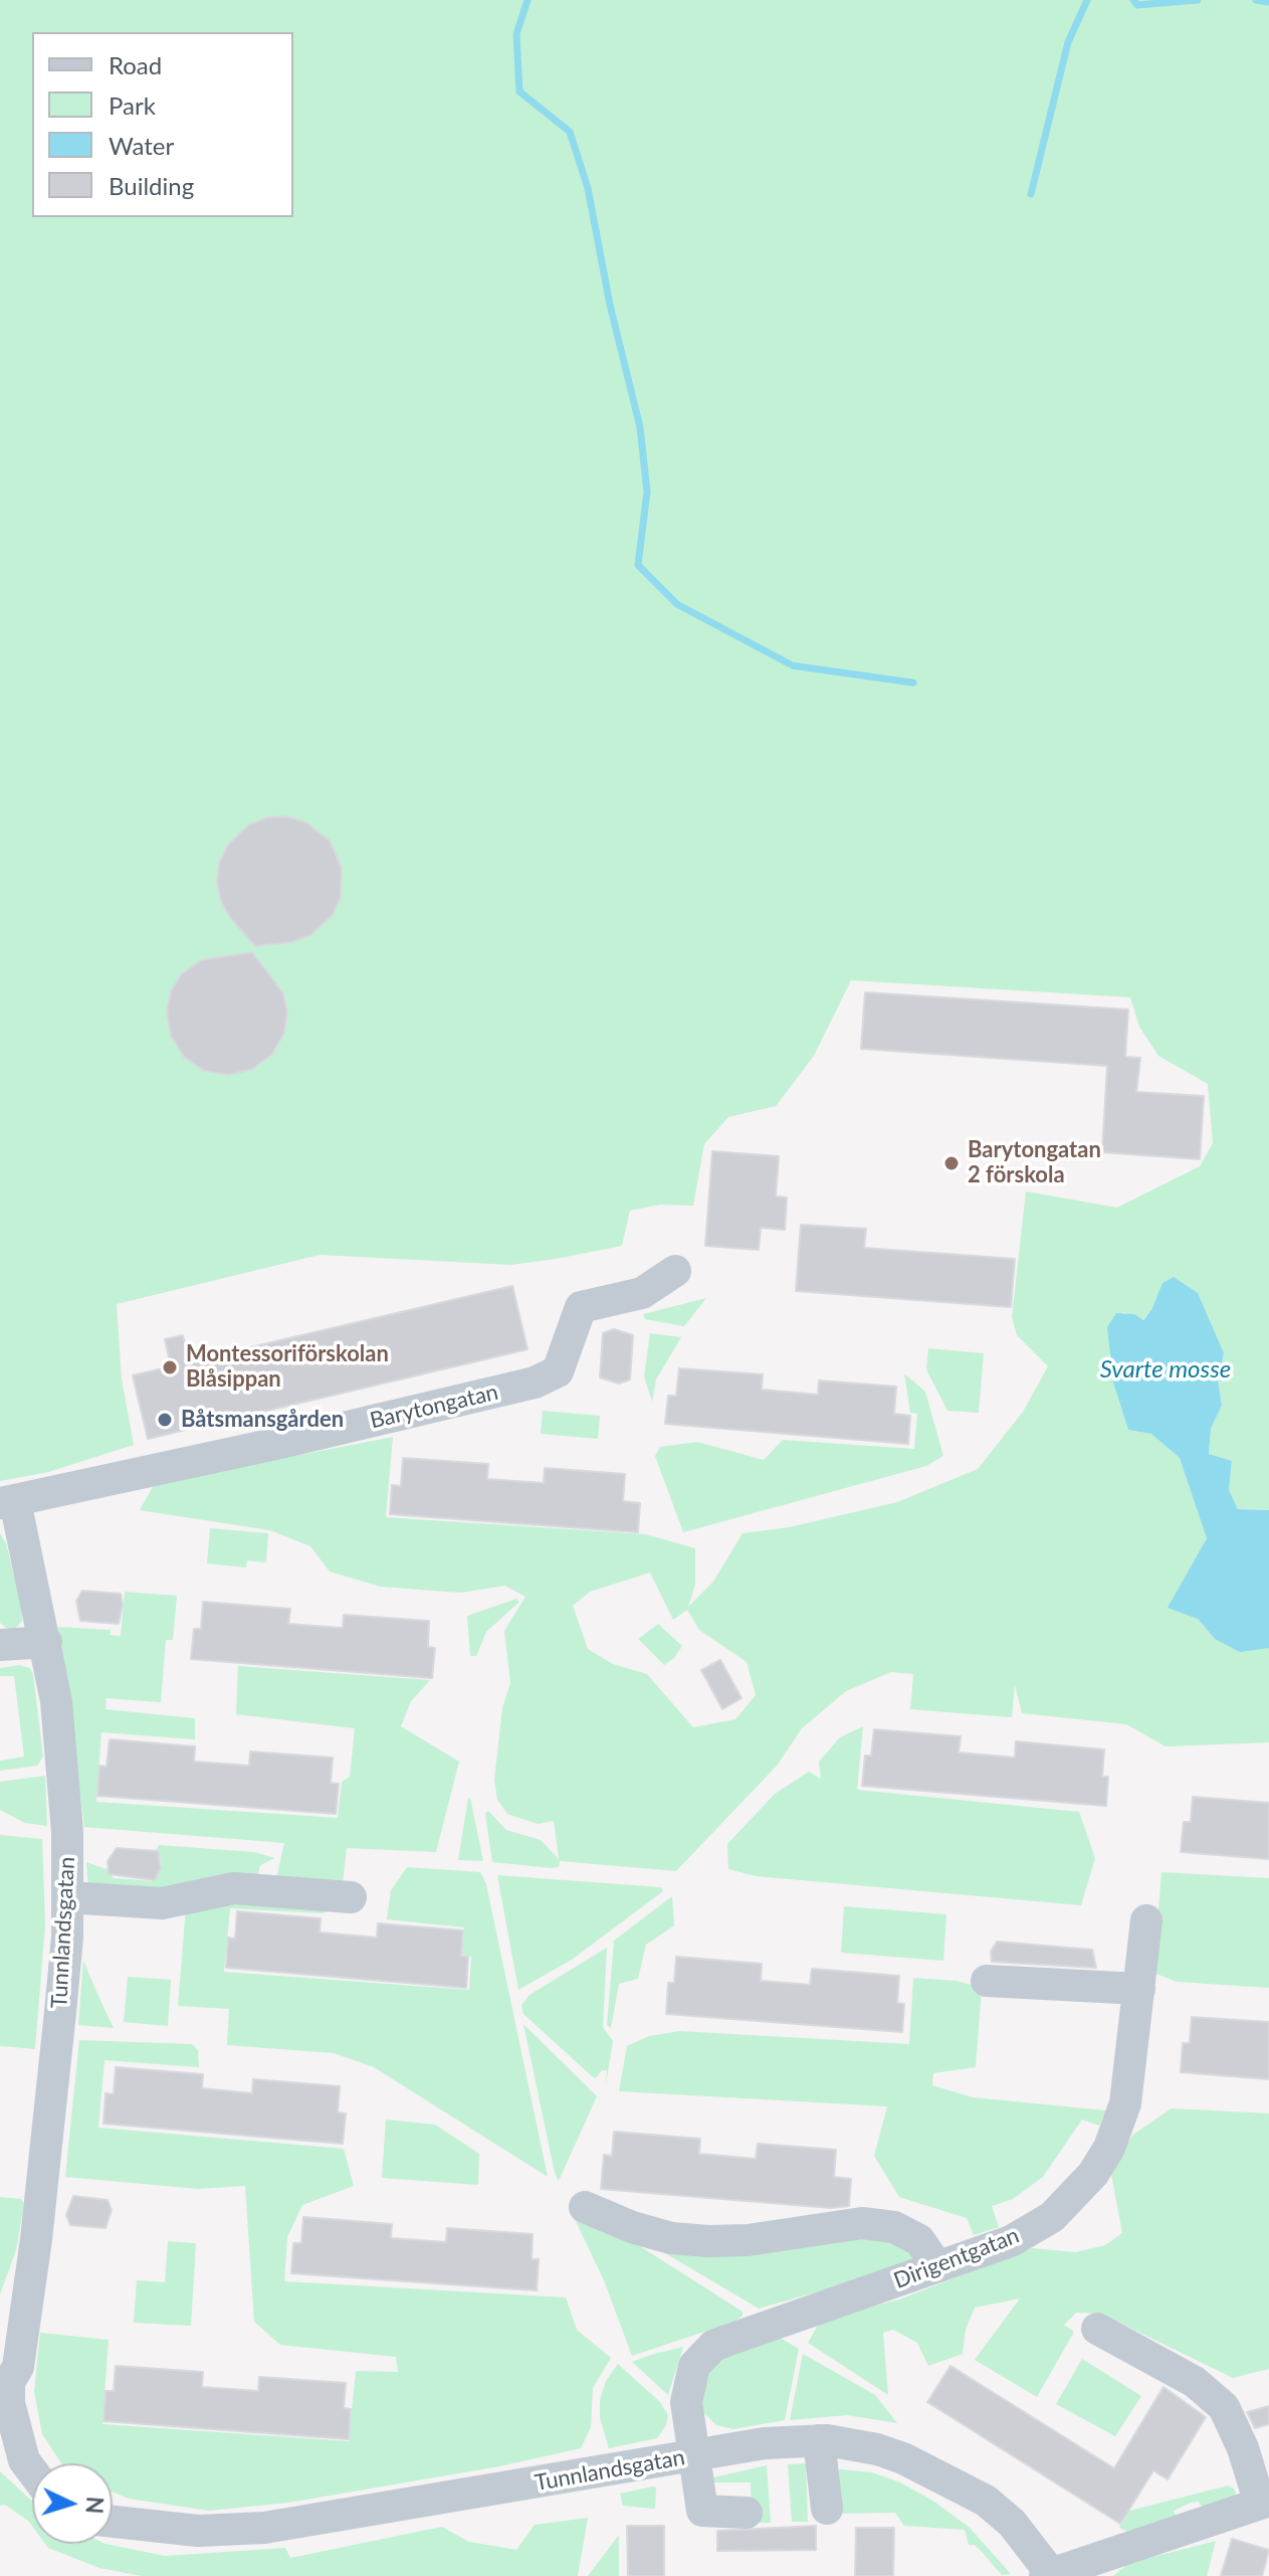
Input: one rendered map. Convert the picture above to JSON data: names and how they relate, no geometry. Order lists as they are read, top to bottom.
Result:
{
  "streets": {
    "street": ["Barytongatan", "Tunnlandsgatan", "Dirigentgatan"]
  },
  "crossings": [
    ["Barytongatan", "Tunnlandsgatan"],
    ["Tunnlandsgatan", "Dirigentgatan"]
  ],
  "water": ["Svarte mosse"],
  "places": ["Barytongatan 2 förskola", "Montessoriförskolan Blåsippan", "Båtsmansgården"],
  "legend": [
    "Road",
    "Park",
    "Water",
    "Building"
  ],
  "north": "right"
}
